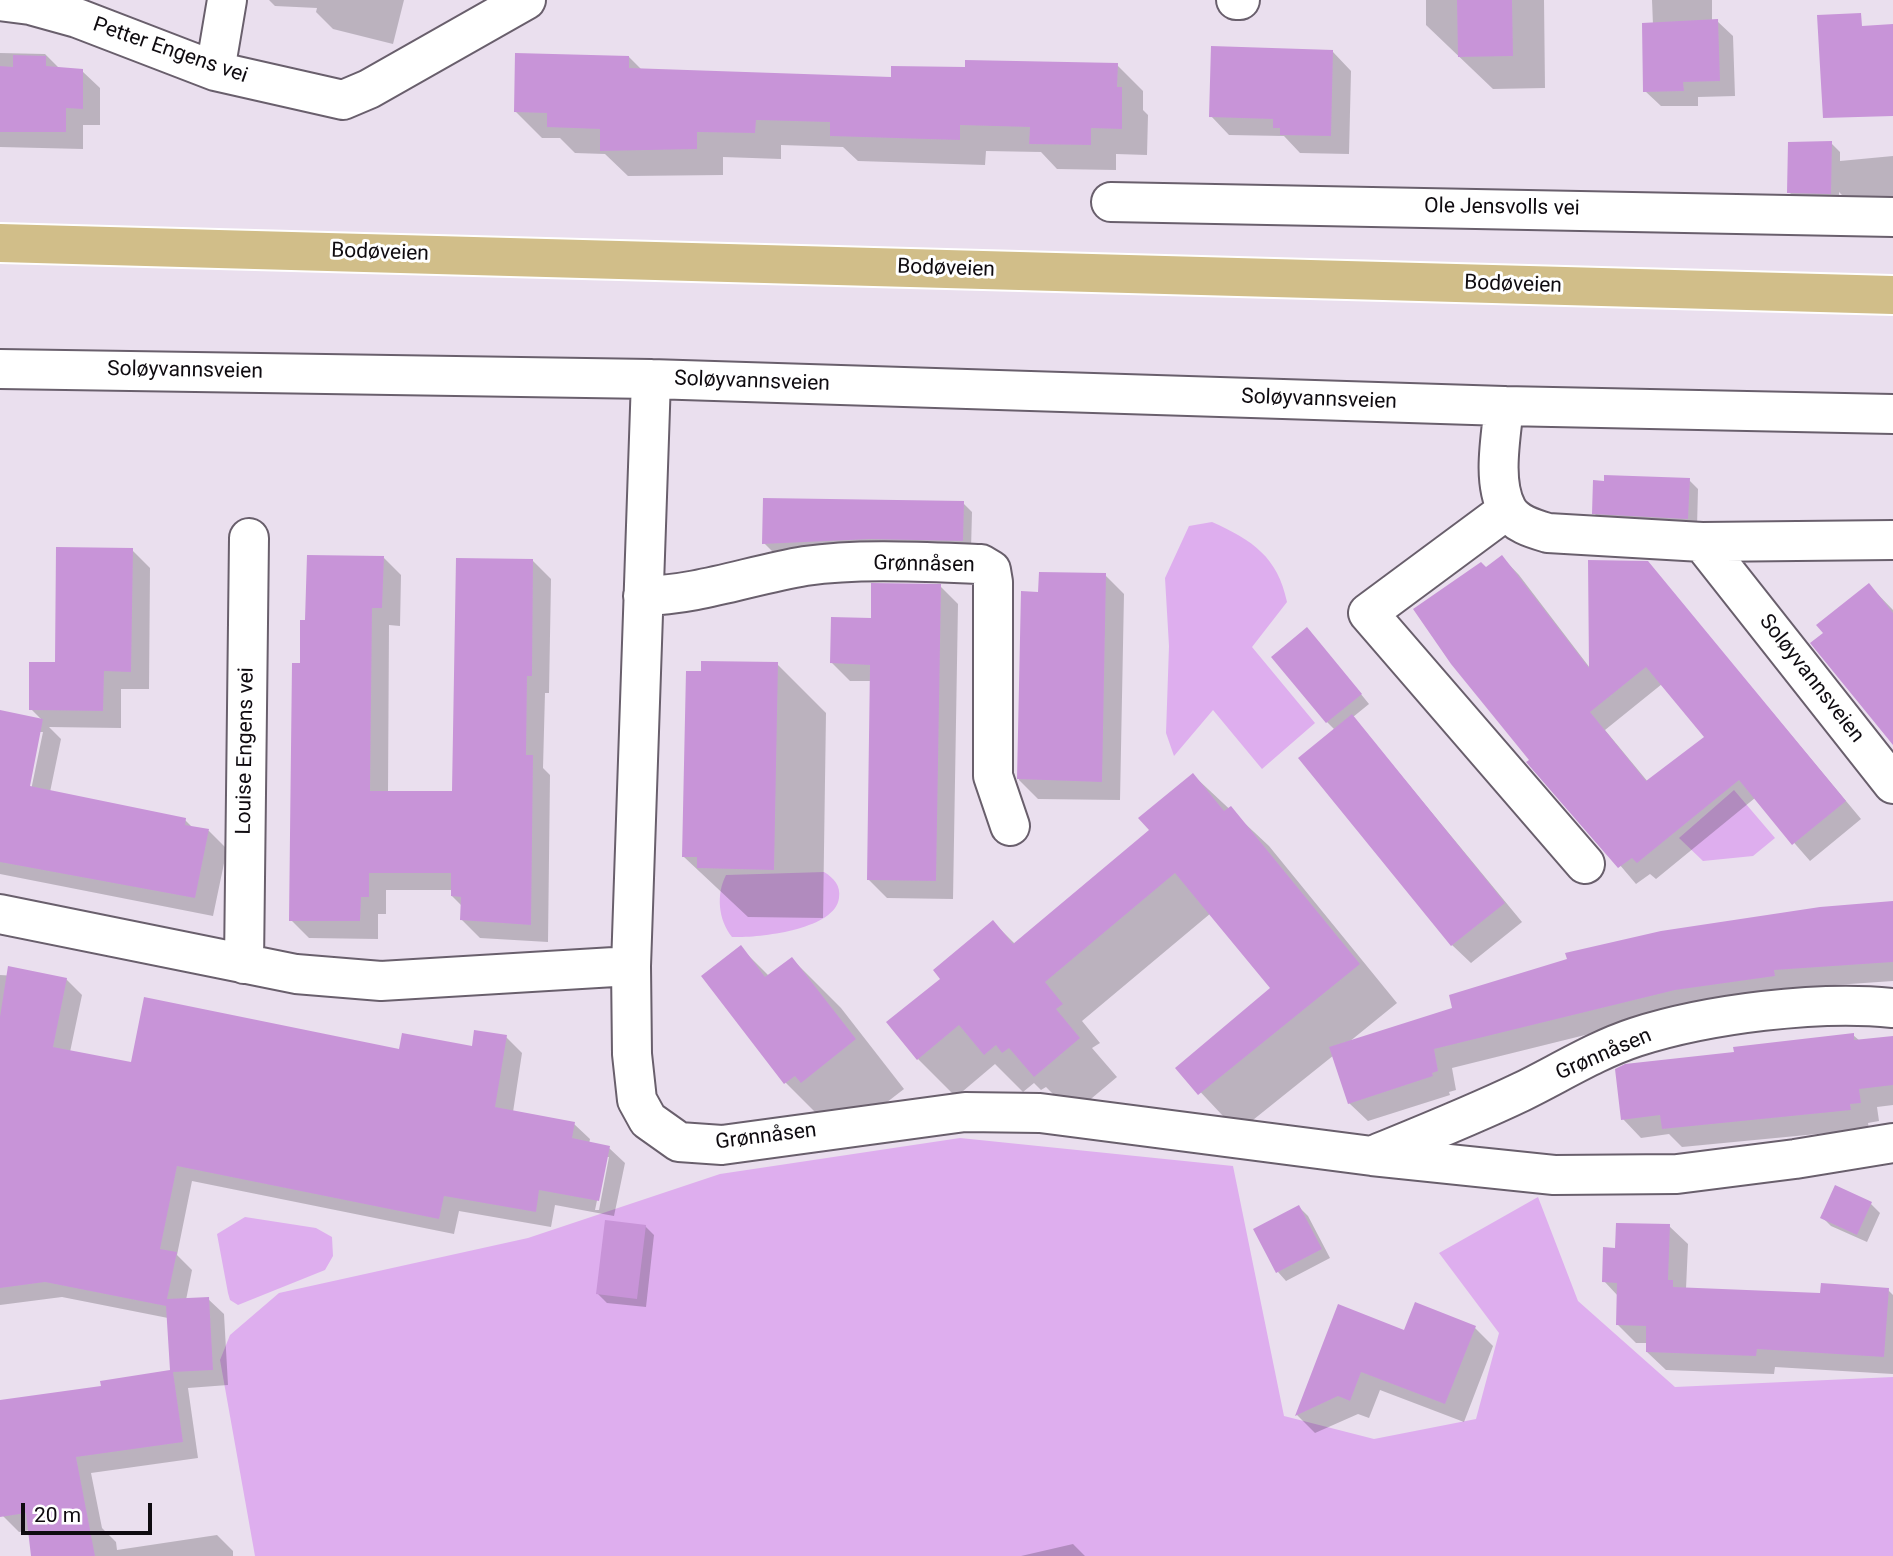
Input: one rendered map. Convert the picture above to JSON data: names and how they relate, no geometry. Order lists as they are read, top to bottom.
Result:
{
  "streets": {
    "main road": ["Bodøveien"],
    "street": [
      "Petter Engens vei",
      "Ole Jensvolls vei",
      "Soløyvannsveien",
      "Grønnåsen",
      "Louise Engens vei"
    ]
  },
  "crossings": [
    ["Soløyvannsveien", "Grønnåsen"]
  ],
  "scale_bar": "20 m"
}
